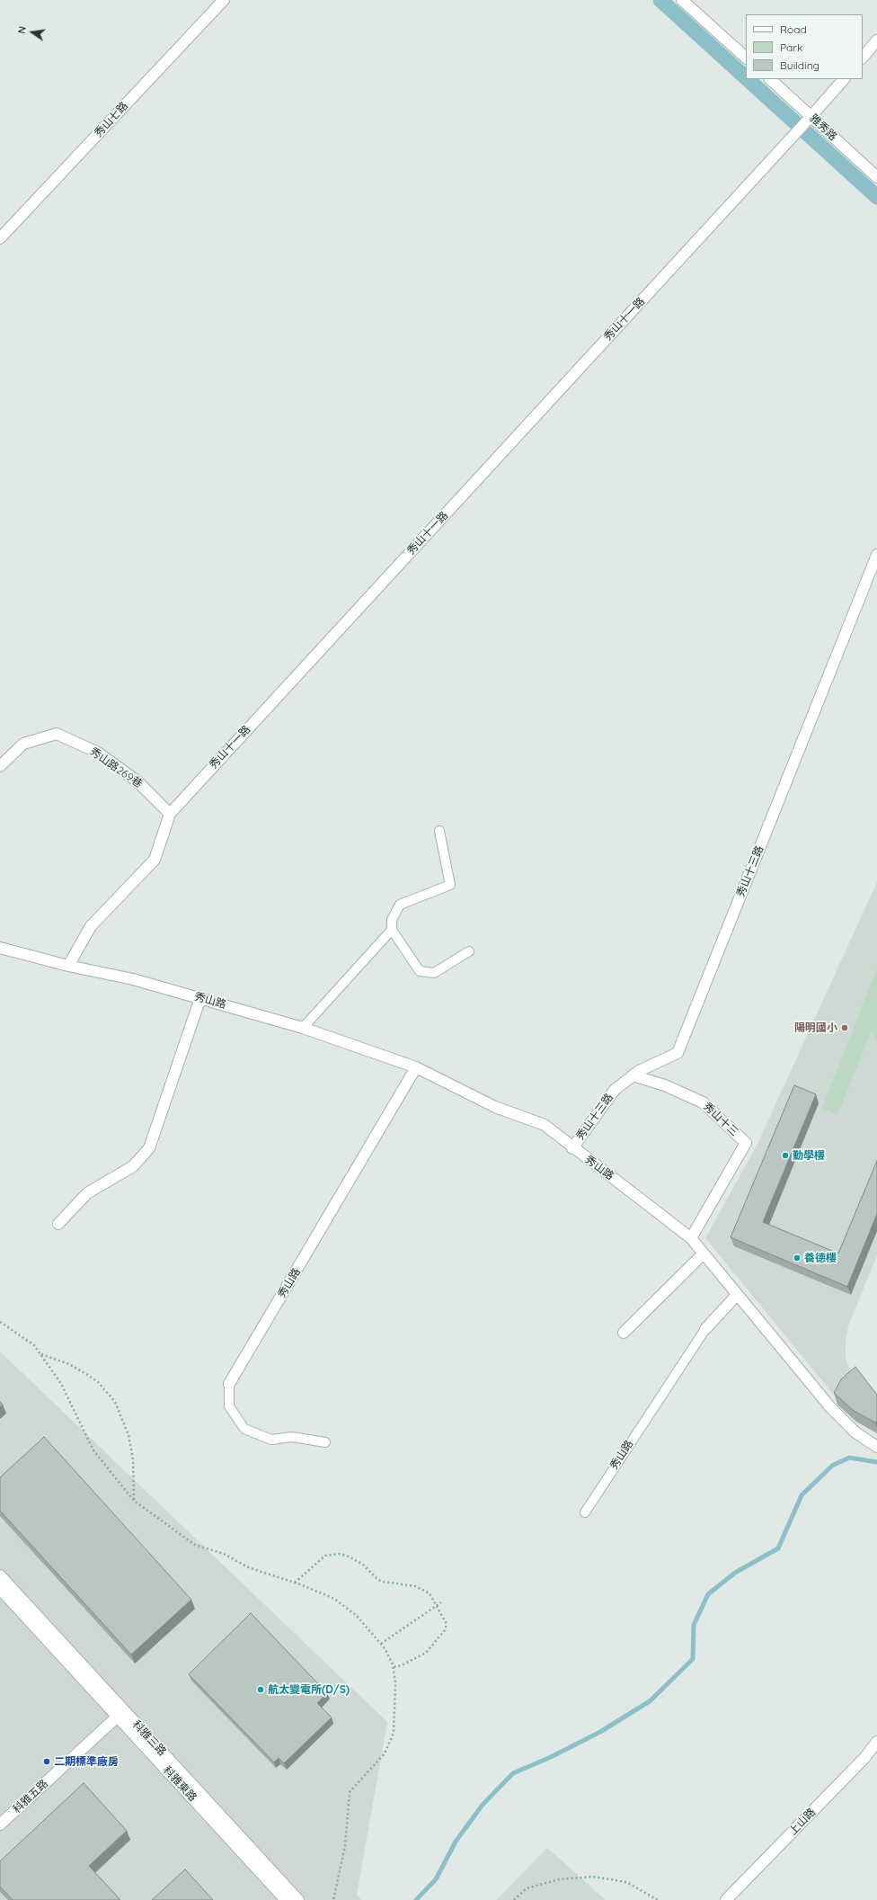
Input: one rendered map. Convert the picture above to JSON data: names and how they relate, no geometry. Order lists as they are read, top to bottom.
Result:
{
  "streets": {
    "street": [
      "秀山七路",
      "雅秀路",
      "秀山十一路",
      "秀山路269巷",
      "秀山十三路",
      "秀山路",
      "秀山十三",
      "科雅三路",
      "科雅東路",
      "科雅五路",
      "上山路"
    ]
  },
  "crossings": [
    ["雅秀路", "秀山十一路"],
    ["秀山十一路", "秀山路269巷"],
    ["秀山十一路", "秀山路"],
    ["秀山十三路", "秀山路"],
    ["秀山十三路", "秀山十三"],
    ["秀山路", "秀山十三"],
    ["科雅三路", "科雅東路"],
    ["科雅三路", "科雅五路"],
    ["科雅東路", "科雅五路"]
  ],
  "places": [
    "陽明國小",
    "勤學樓",
    "養德樓",
    "航太變電所(D/S)",
    "二期標準廠房"
  ],
  "legend": ["Road", "Park", "Building"],
  "north": "left"
}
